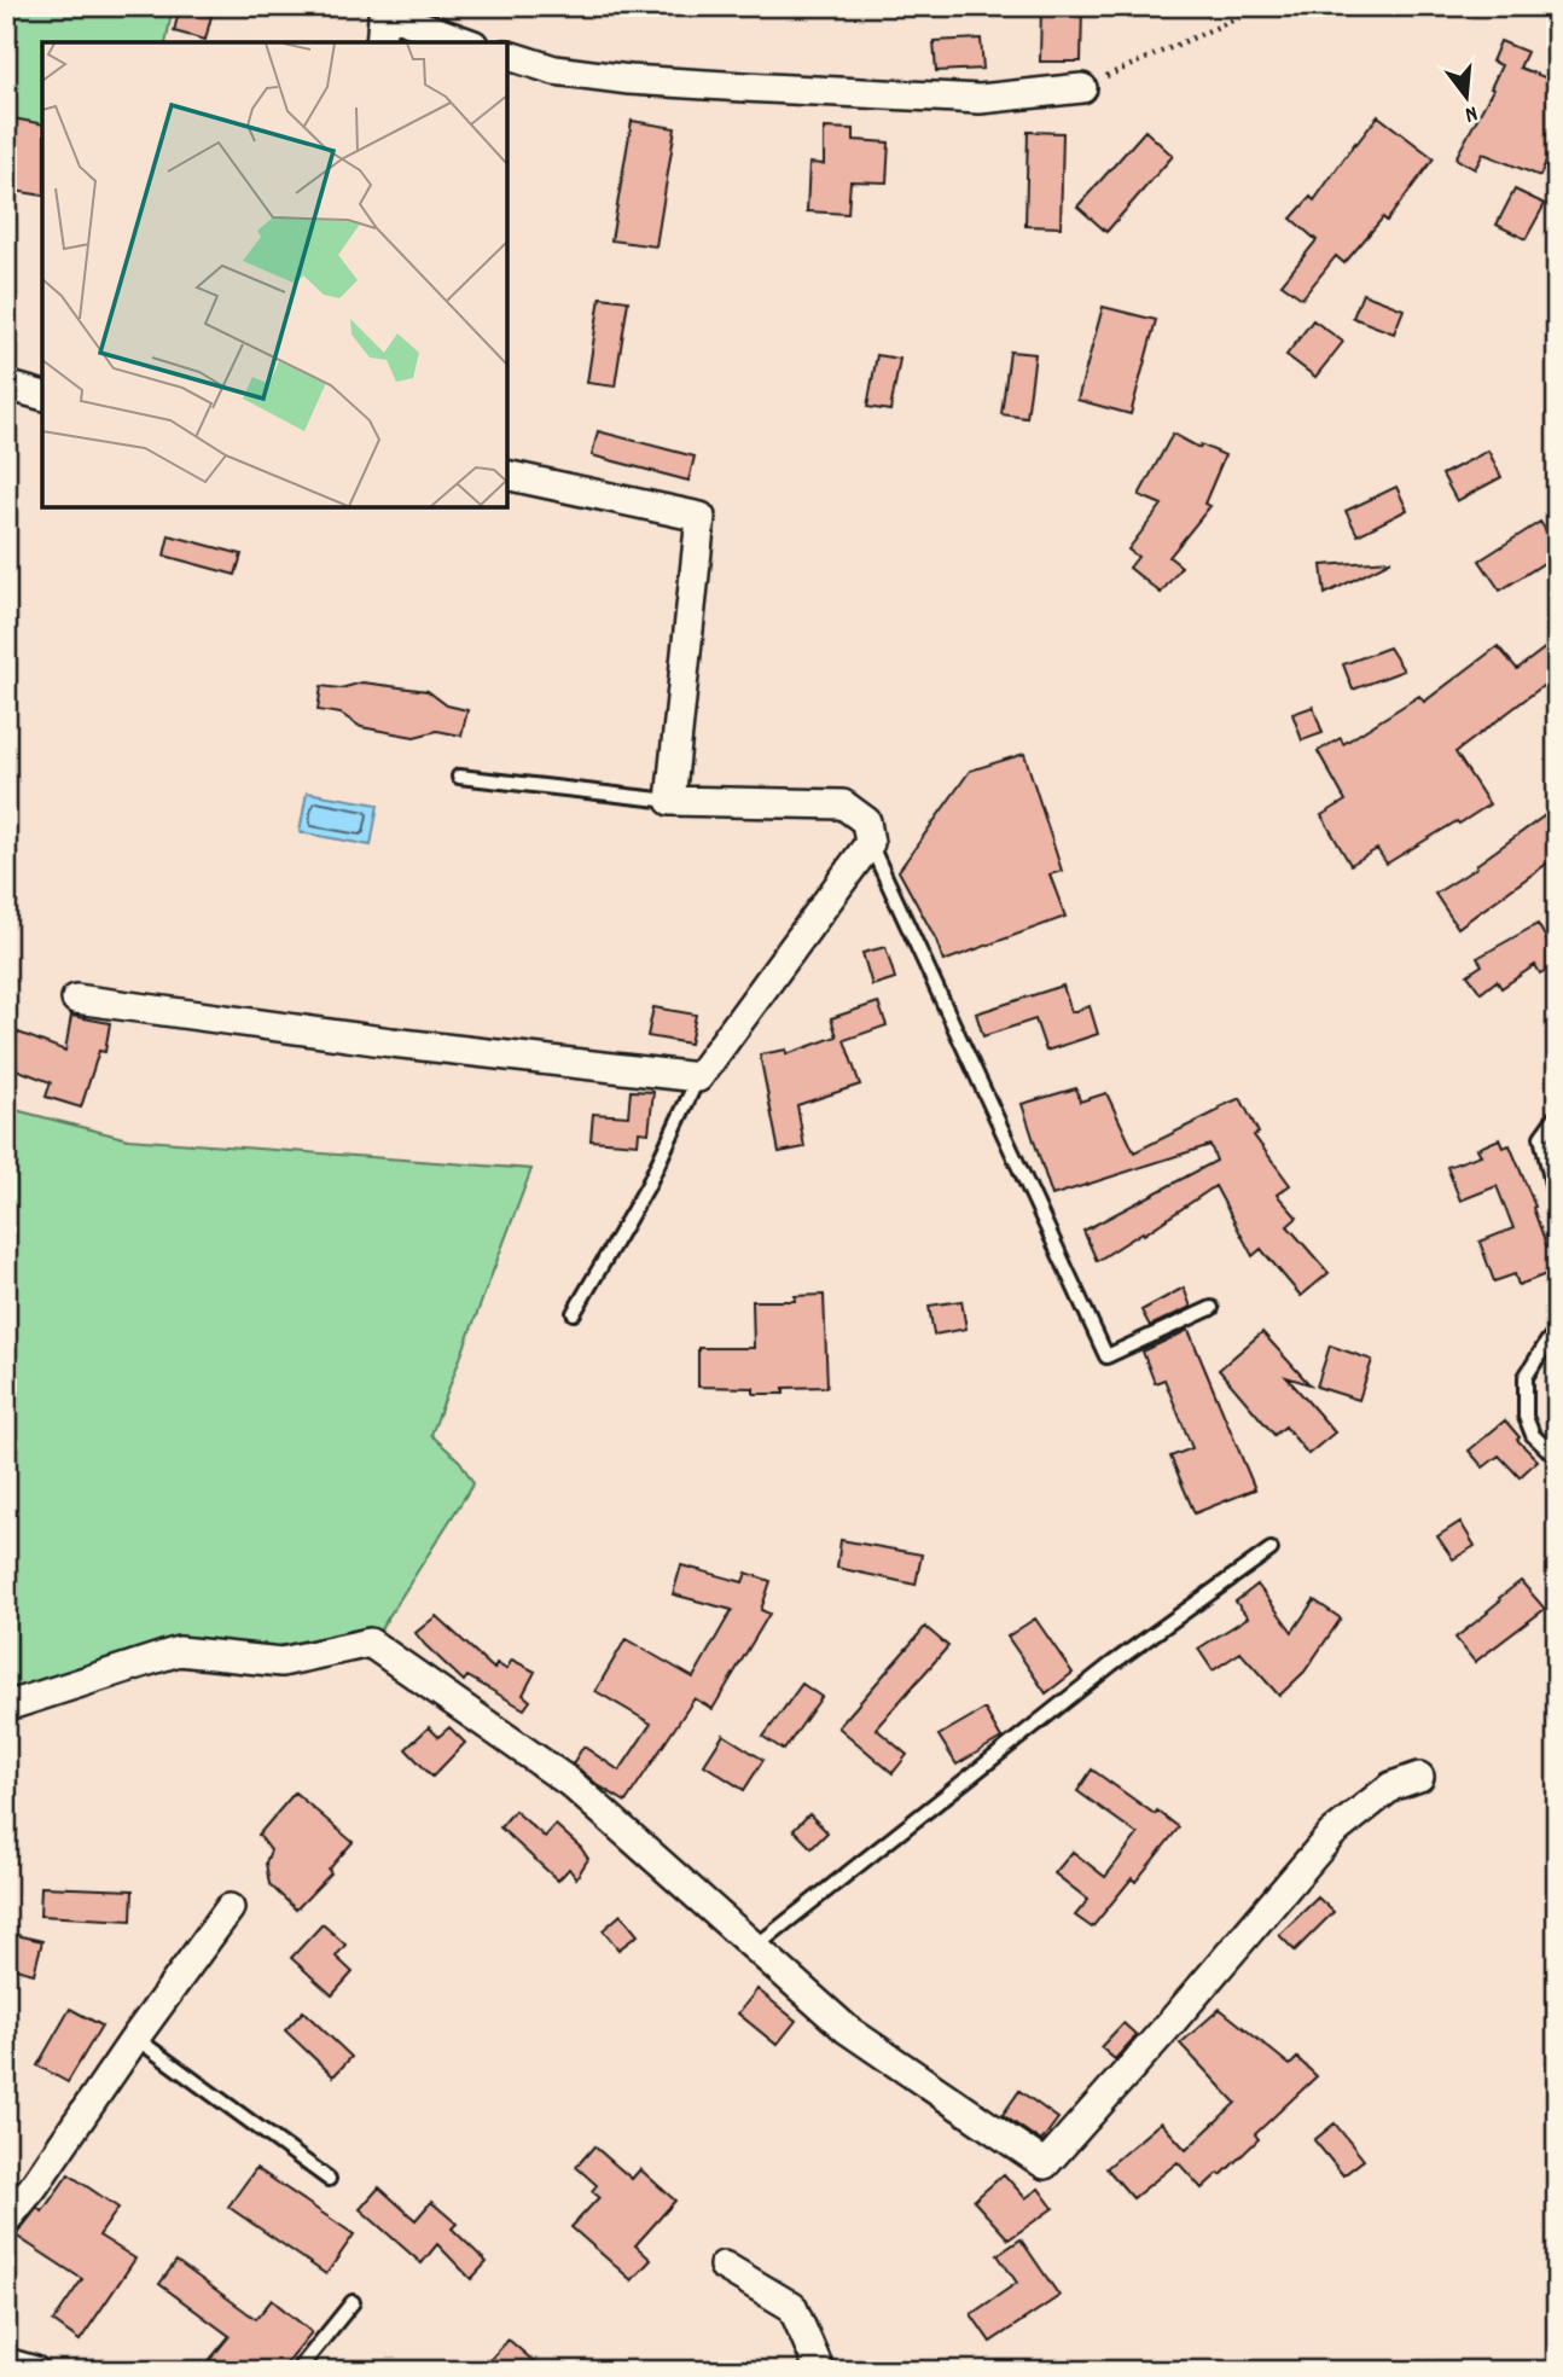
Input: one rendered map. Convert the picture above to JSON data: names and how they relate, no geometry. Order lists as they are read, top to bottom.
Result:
{
  "north": "bottom"
}
